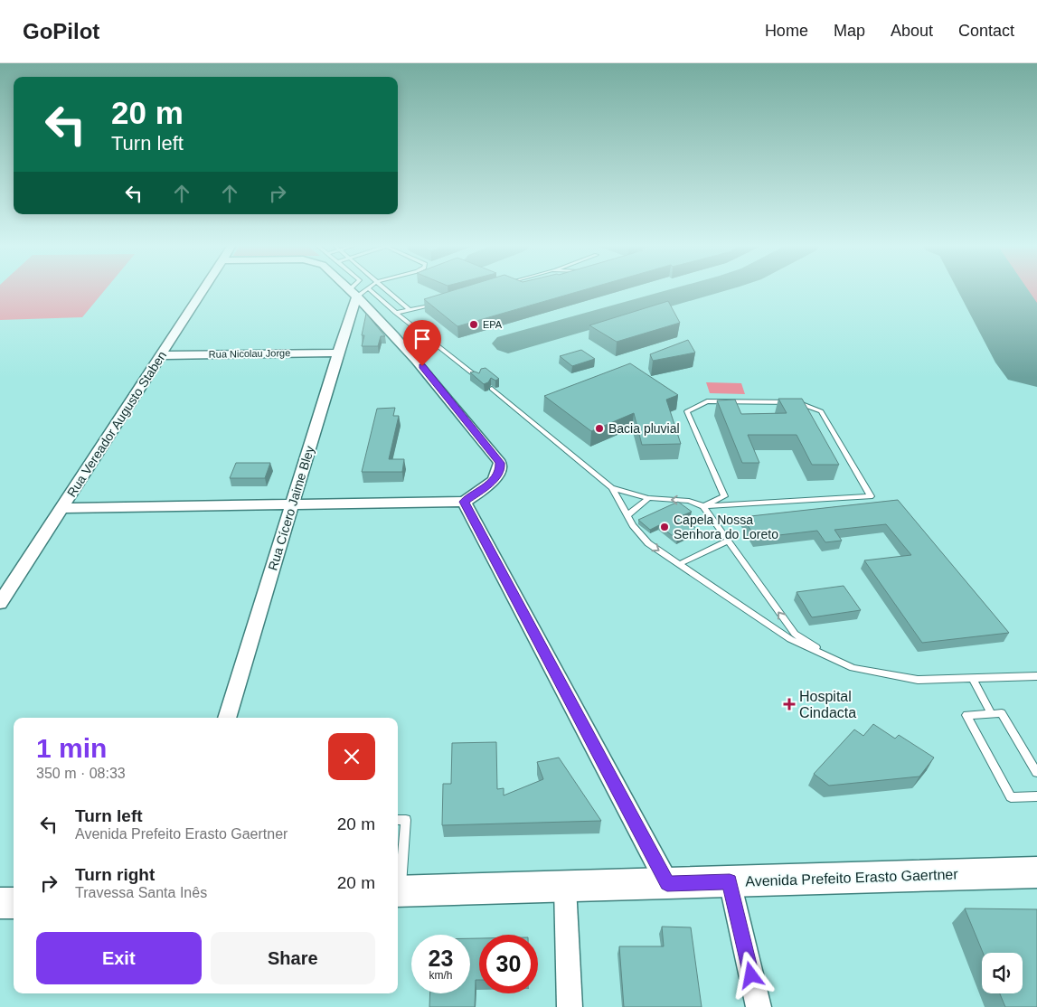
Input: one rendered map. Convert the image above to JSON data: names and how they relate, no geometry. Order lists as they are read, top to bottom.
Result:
{
  "streets": {
    "main road": ["Avenida Prefeito Erasto Gaertner"],
    "street": ["Rua Nicolau Jorge", "Rua Vereador Augusto Staben", "Rua Cícero Jaime Bley"]
  },
  "crossings": [
    ["Rua Nicolau Jorge", "Rua Vereador Augusto Staben"],
    ["Rua Nicolau Jorge", "Rua Cícero Jaime Bley"]
  ],
  "places": {
    "other": ["EPA", "Bacia pluvial", "Capela Nossa Senhora do Loreto"],
    "health": ["Hospital Cindacta"]
  },
  "page": {
    "header": "GoPilot",
    "nav": [
      "Home",
      "Map",
      "About",
      "Contact"
    ],
    "turn": ["20 m", "Turn left"],
    "heading": ["1 min", "350 m · 08:33"],
    "list": [
      {
        "name": "Turn left",
        "note": "Avenida Prefeito Erasto Gaertner",
        "value": "20 m"
      },
      {
        "name": "Turn right",
        "note": "Travessa Santa Inês",
        "value": "20 m"
      }
    ],
    "buttons": ["Exit", "Share"],
    "speed": "23 km/h",
    "limit": "30"
  }
}
